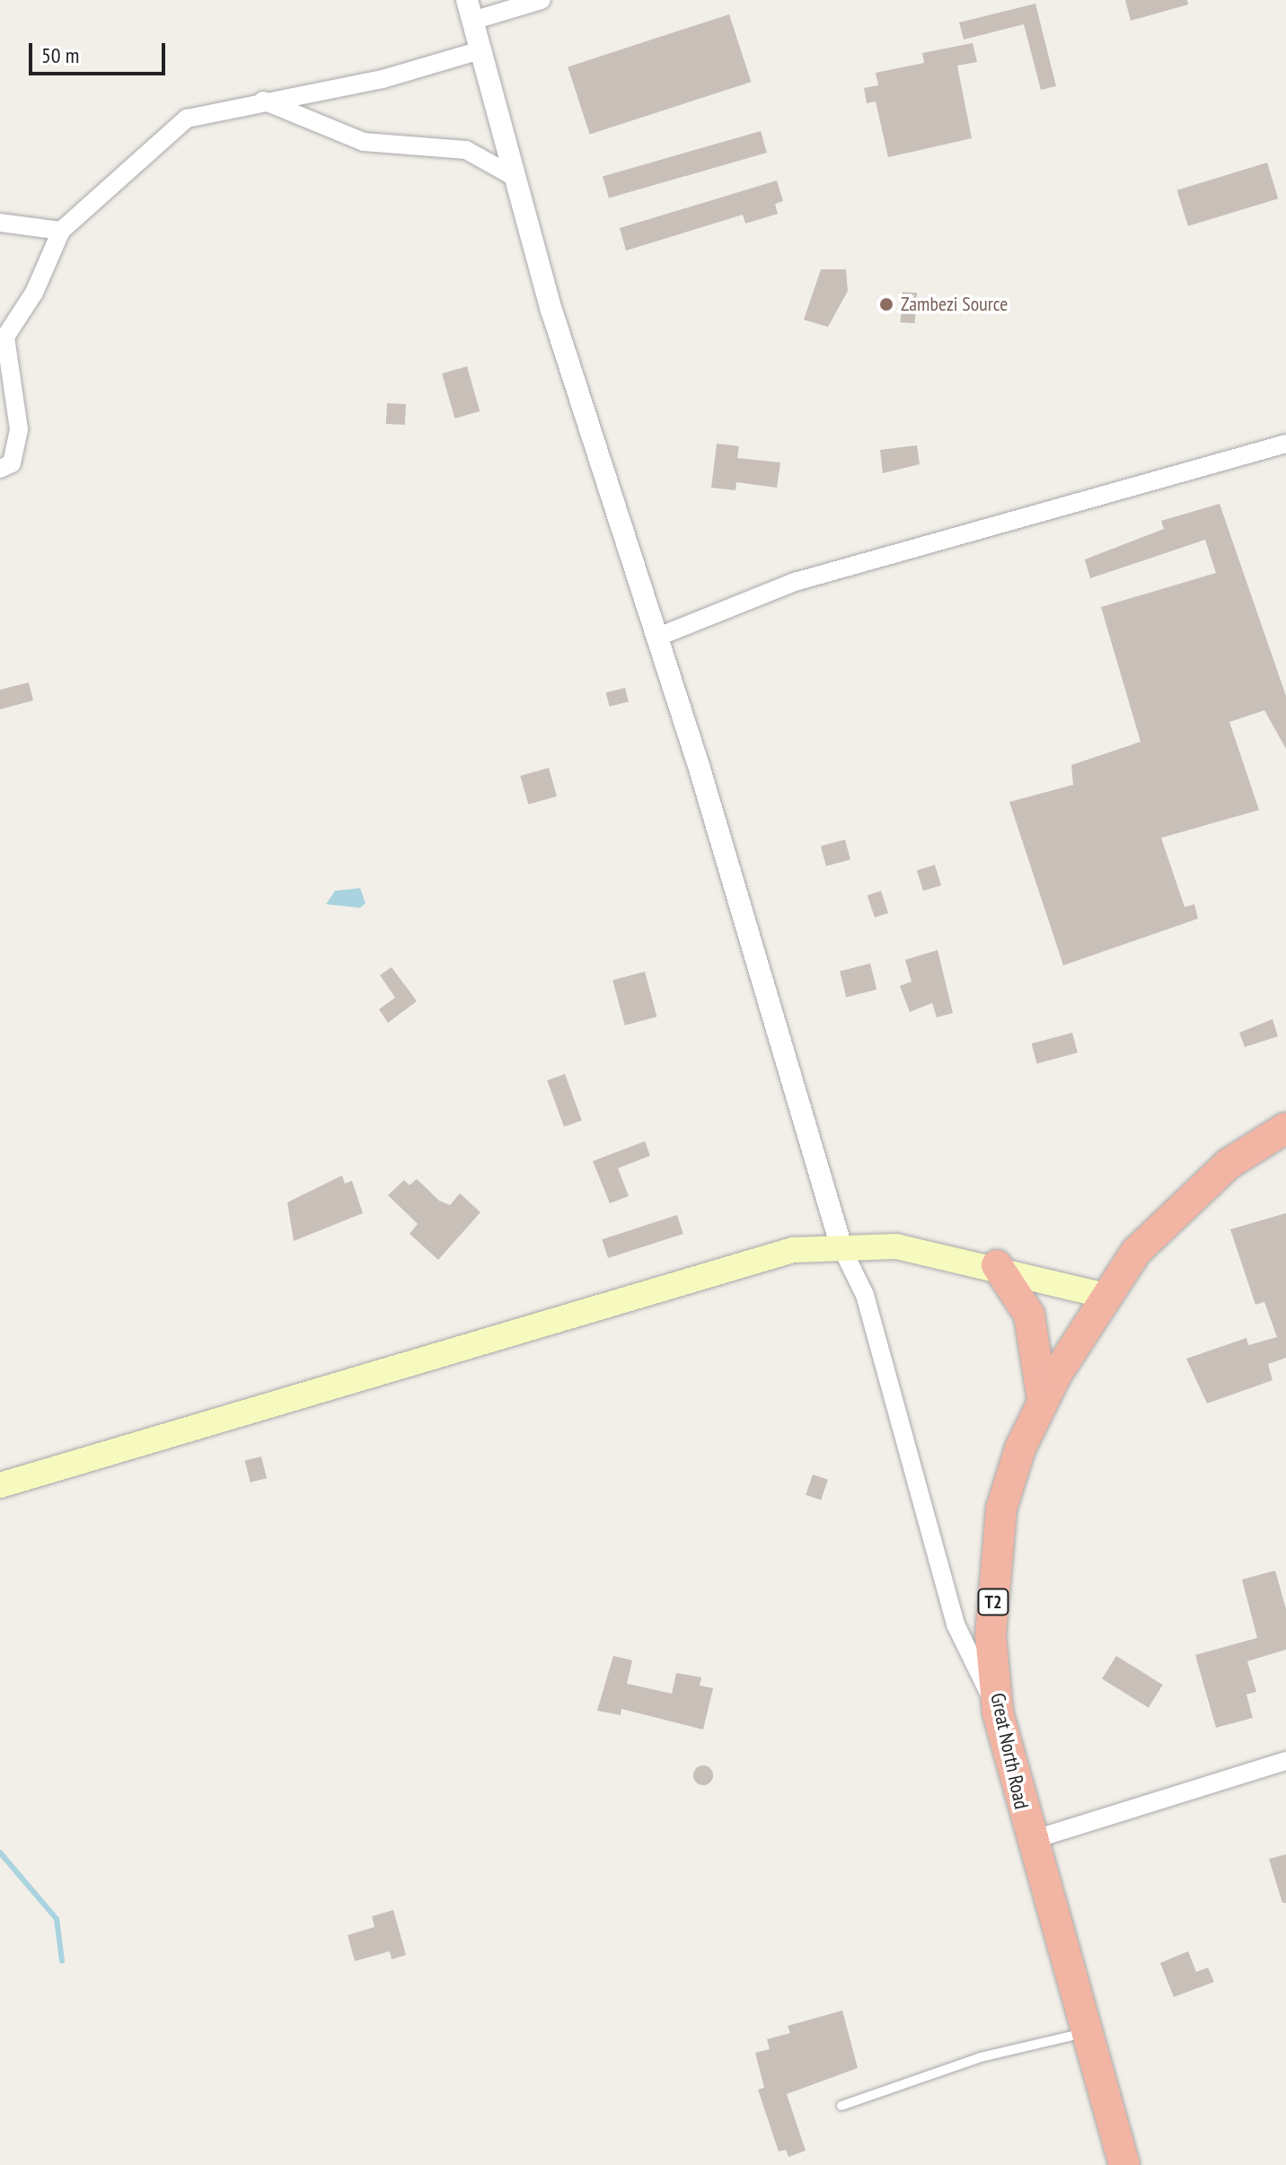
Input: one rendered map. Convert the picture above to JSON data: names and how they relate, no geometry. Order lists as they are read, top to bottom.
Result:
{
  "streets": {
    "highway": ["T2", "Great North Road"]
  },
  "places": ["Zambezi Source"],
  "scale_bar": "50 m"
}
